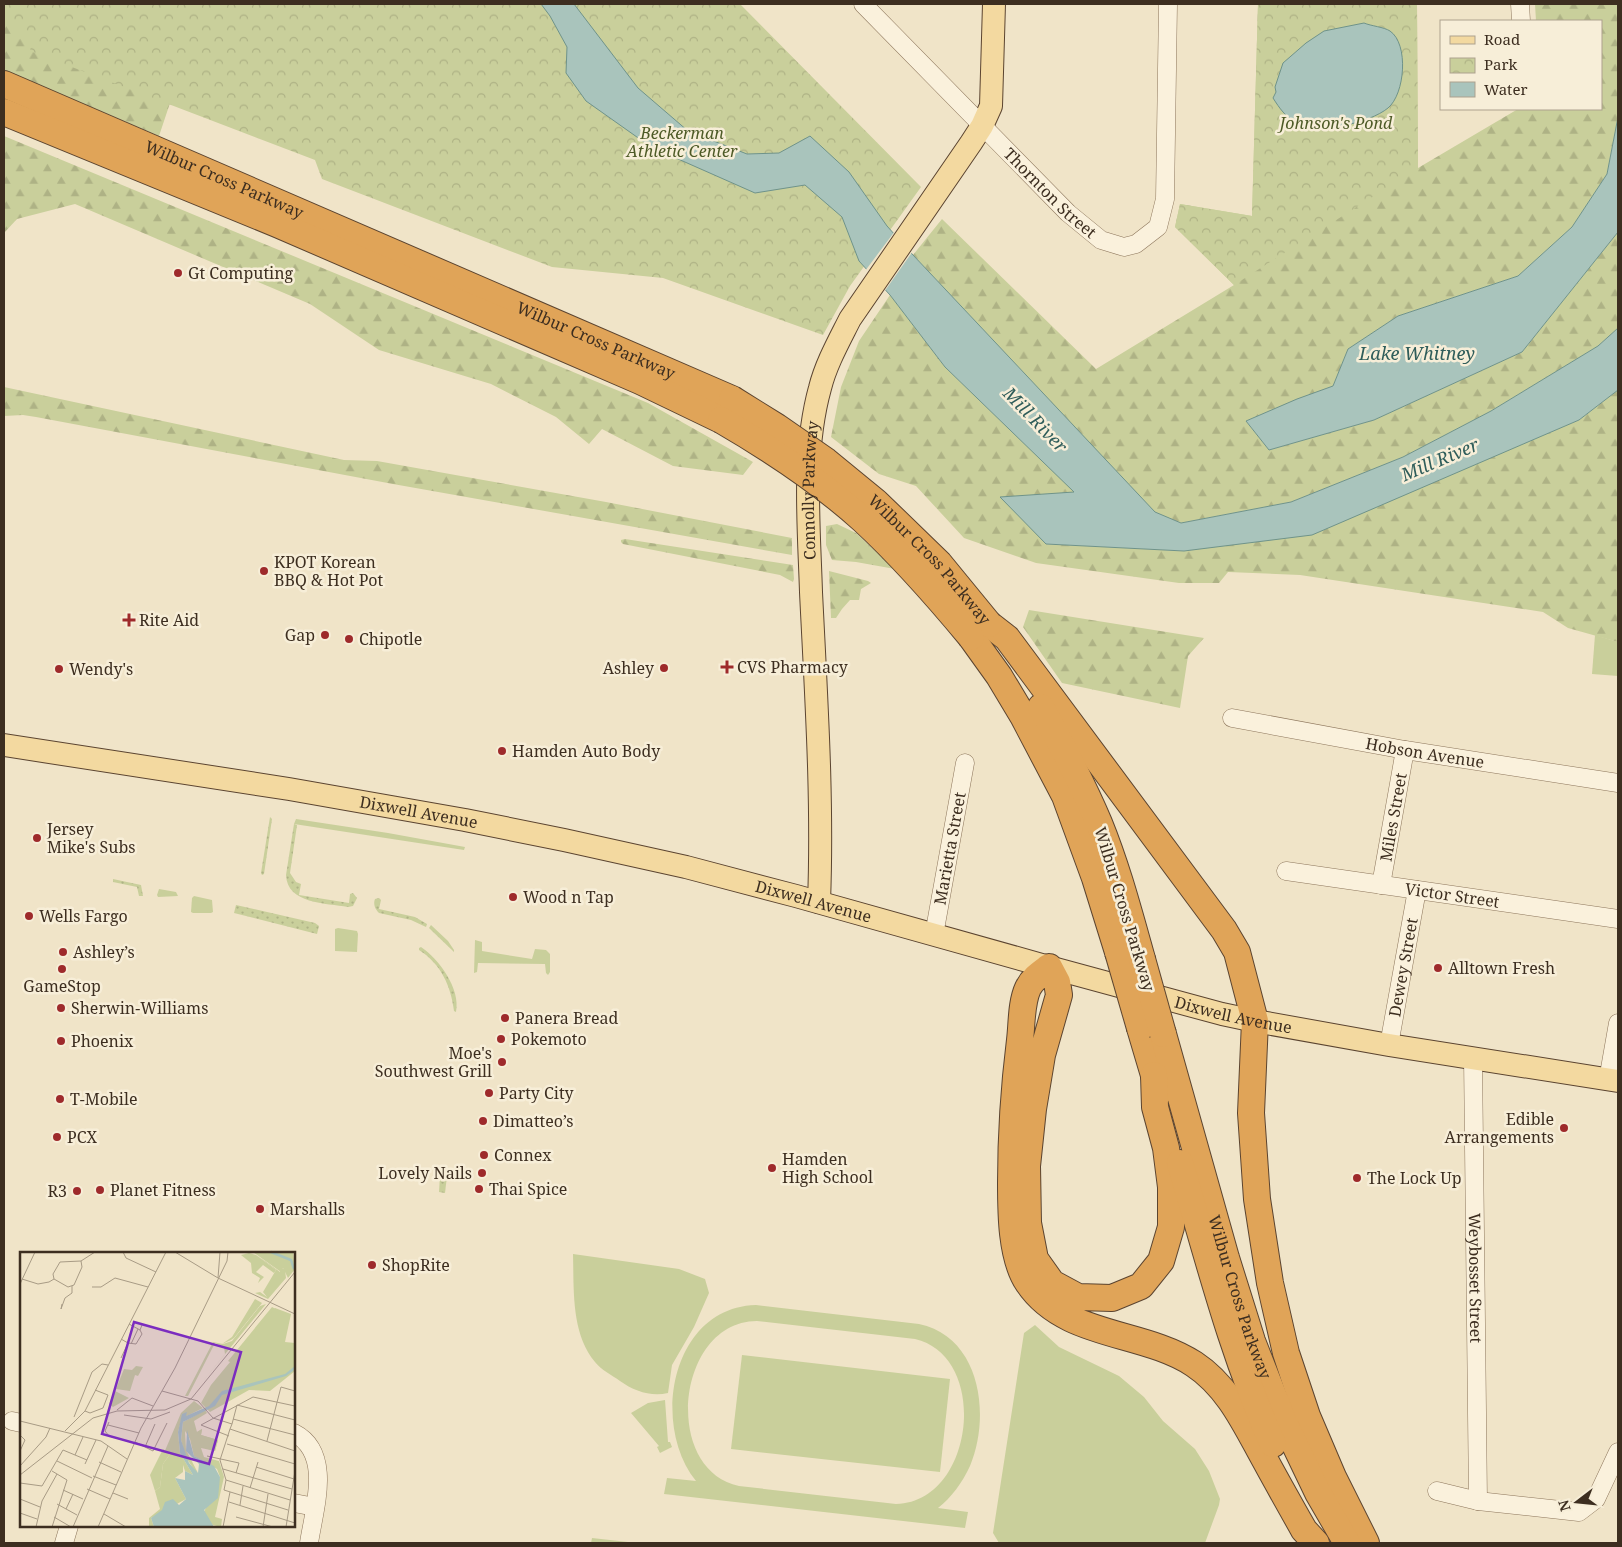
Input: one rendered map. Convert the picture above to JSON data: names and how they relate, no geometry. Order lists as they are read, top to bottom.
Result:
{
  "streets": {
    "highway": ["Wilbur Cross Parkway"],
    "main road": ["Connolly Parkway", "Dixwell Avenue"],
    "street": [
      "Thornton Street",
      "Hobson Avenue",
      "Miles Street",
      "Marietta Street",
      "Victor Street",
      "Dewey Street",
      "Weybosset Street"
    ]
  },
  "crossings": [
    ["Thornton Street", "Connolly Parkway"],
    ["Connolly Parkway", "Dixwell Avenue"],
    ["Hobson Avenue", "Miles Street"],
    ["Dixwell Avenue", "Marietta Street"],
    ["Dixwell Avenue", "Dewey Street"],
    ["Dixwell Avenue", "Weybosset Street"],
    ["Miles Street", "Victor Street"],
    ["Victor Street", "Dewey Street"]
  ],
  "water": ["Lake Whitney", "Mill River"],
  "parks": ["Johnson's Pond", "Beckerman Athletic Center"],
  "places": {
    "other": [
      "Gt Computing",
      "KPOT Korean BBQ & Hot Pot",
      "Gap",
      "Chipotle",
      "Ashley",
      "Wendy's",
      "Hamden Auto Body",
      "Jersey Mike's Subs",
      "Wood n Tap",
      "Wells Fargo",
      "Ashley’s",
      "Alltown Fresh",
      "GameStop",
      "Sherwin-Williams",
      "Panera Bread",
      "Pokemoto",
      "Phoenix",
      "Moe's Southwest Grill",
      "Party City",
      "T-Mobile",
      "Dimatteo’s",
      "Edible Arrangements",
      "PCX",
      "Connex",
      "Hamden High School",
      "Lovely Nails",
      "The Lock Up",
      "Thai Spice",
      "Planet Fitness",
      "R3",
      "Marshalls",
      "ShopRite"
    ],
    "health": ["Rite Aid", "CVS Pharmacy"]
  },
  "legend": ["Road", "Park", "Water"],
  "north": "left"
}
